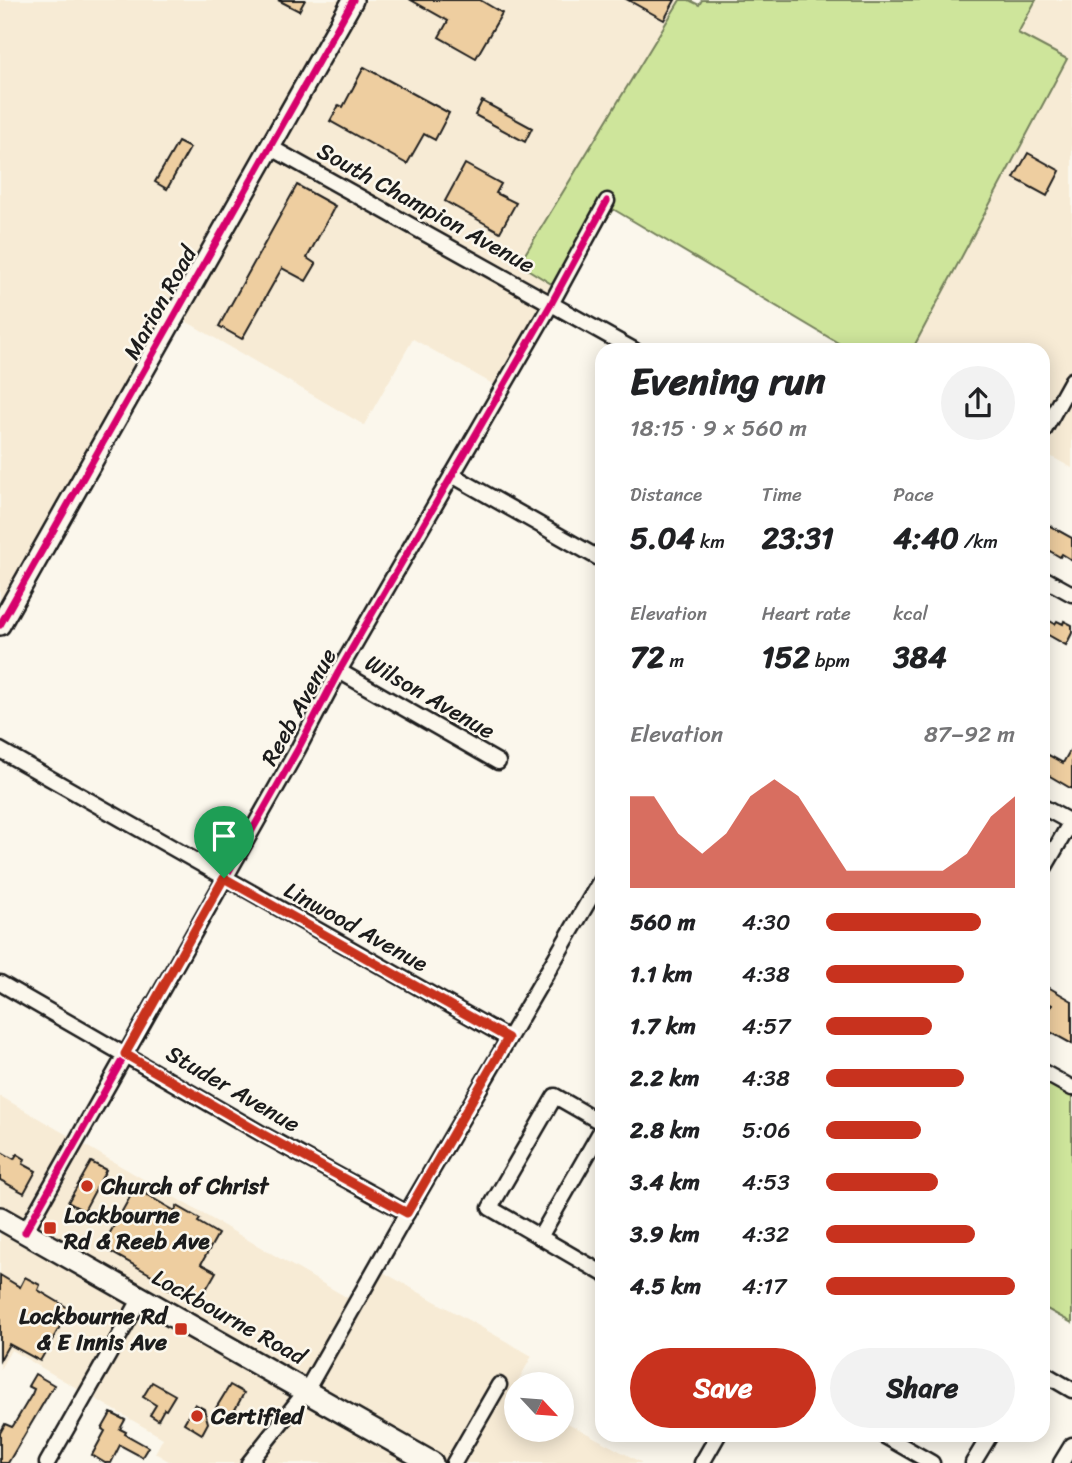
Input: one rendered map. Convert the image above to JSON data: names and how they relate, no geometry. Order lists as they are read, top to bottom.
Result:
{
  "streets": {
    "main road": ["Lockbourne Road"],
    "street": [
      "South Champion Avenue",
      "Marion Road",
      "Wilson Avenue",
      "Reeb Avenue",
      "Linwood Avenue",
      "Studer Avenue"
    ]
  },
  "crossings": [
    ["South Champion Avenue", "Marion Road"],
    ["South Champion Avenue", "Reeb Avenue"],
    ["Wilson Avenue", "Reeb Avenue"],
    ["Reeb Avenue", "Linwood Avenue"],
    ["Reeb Avenue", "Studer Avenue"],
    ["Reeb Avenue", "Lockbourne Road"]
  ],
  "places": {
    "other": ["Church of Christ", "Certified"],
    "transit": ["Lockbourne Rd & Reeb Ave", "Lockbourne Rd & E Innis Ave"]
  },
  "north": "bottom right",
  "page": {
    "heading": ["Evening run", "18:15 · 9 × 560 m"],
    "stats": [
      ["Distance", "5.04 km"],
      ["Time", "23:31"],
      ["Pace", "4:40 /km"],
      ["Elevation", "72 m"],
      ["Heart rate", "152 bpm"],
      ["kcal", "384"]
    ],
    "chart": ["Elevation", "87–92 m"],
    "list": [
      {
        "name": "560 m",
        "note": "4:30"
      },
      {
        "name": "1.1 km",
        "note": "4:38"
      },
      {
        "name": "1.7 km",
        "note": "4:57"
      },
      {
        "name": "2.2 km",
        "note": "4:38"
      },
      {
        "name": "2.8 km",
        "note": "5:06"
      },
      {
        "name": "3.4 km",
        "note": "4:53"
      },
      {
        "name": "3.9 km",
        "note": "4:32"
      },
      {
        "name": "4.5 km",
        "note": "4:17"
      }
    ],
    "buttons": ["Save", "Share"]
  }
}
